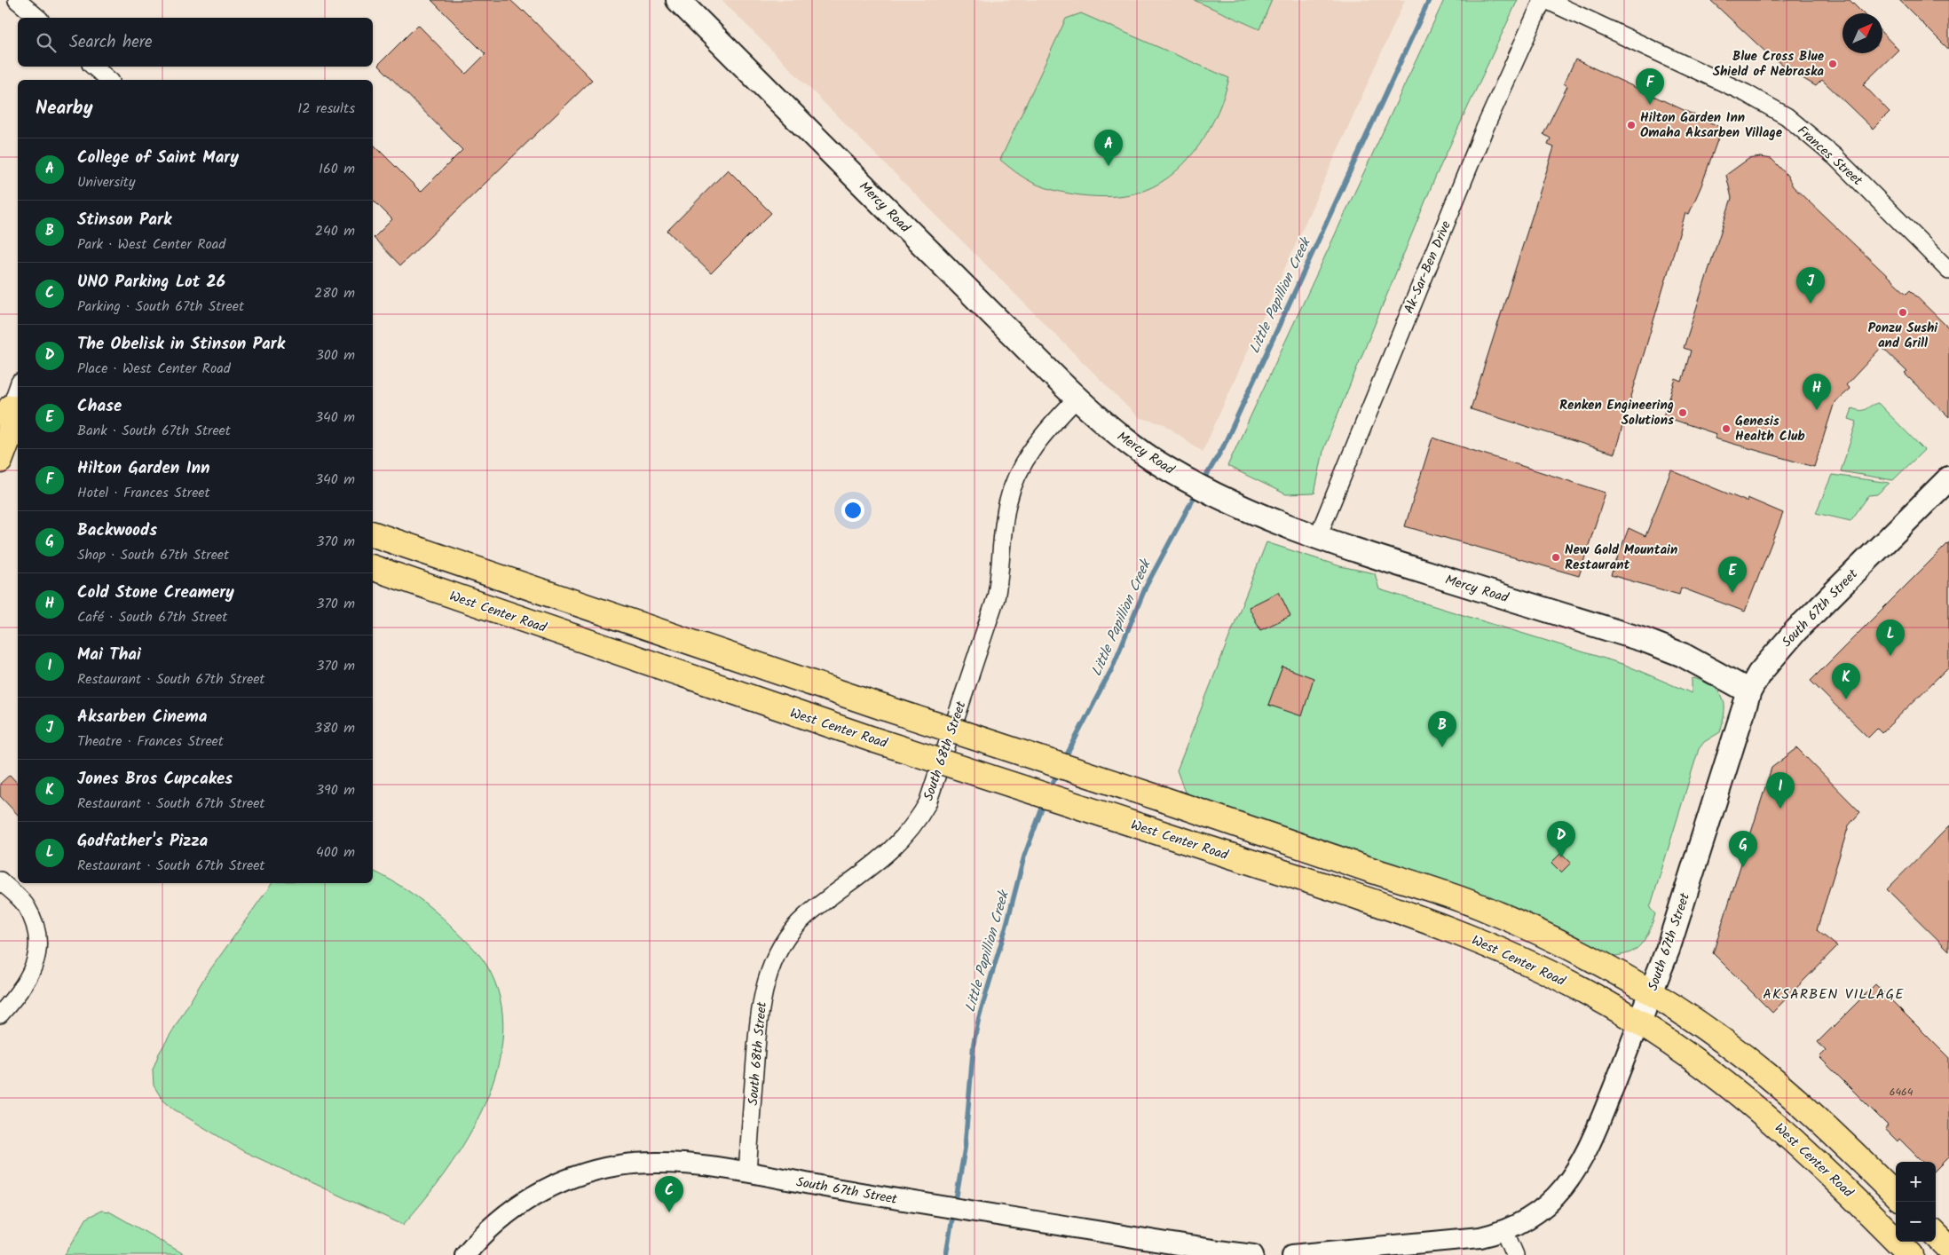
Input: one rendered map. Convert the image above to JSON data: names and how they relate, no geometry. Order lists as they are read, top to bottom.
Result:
{
  "streets": {
    "main road": ["Mercy Road", "South 67th Street", "West Center Road"],
    "street": ["Frances Street", "Ak-Sar-Ben Drive", "South 68th Street"]
  },
  "crossings": [
    ["Mercy Road", "Ak-Sar-Ben Drive"],
    ["Mercy Road", "South 67th Street"],
    ["Mercy Road", "South 68th Street"],
    ["South 67th Street", "West Center Road"],
    ["South 67th Street", "South 68th Street"]
  ],
  "districts": ["AKSARBEN VILLAGE"],
  "water": ["Little Papillion Creek"],
  "places": [
    "Blue Cross Blue Shield of Nebraska",
    "Hilton Garden Inn Omaha Aksarben Village",
    "Ponzu Sushi and Grill",
    "Renken Engineering Solutions",
    "Genesis Health Club",
    "New Gold Mountain Restaurant"
  ],
  "house_numbers": ["6464"],
  "north": "top right",
  "page": {
    "search": "Search here",
    "pins": [
      "F",
      "A",
      "J",
      "H",
      "E",
      "L",
      "K",
      "B",
      "I",
      "D",
      "G",
      "C"
    ],
    "heading": ["Nearby", "12 results"],
    "list": [
      {
        "mark": "A",
        "name": "College of Saint Mary",
        "note": "University",
        "value": "160 m"
      },
      {
        "mark": "B",
        "name": "Stinson Park",
        "note": "Park · West Center Road",
        "value": "240 m"
      },
      {
        "mark": "C",
        "name": "UNO Parking Lot 26",
        "note": "Parking · South 67th Street",
        "value": "280 m"
      },
      {
        "mark": "D",
        "name": "The Obelisk in Stinson Park",
        "note": "Place · West Center Road",
        "value": "300 m"
      },
      {
        "mark": "E",
        "name": "Chase",
        "note": "Bank · South 67th Street",
        "value": "340 m"
      },
      {
        "mark": "F",
        "name": "Hilton Garden Inn",
        "note": "Hotel · Frances Street",
        "value": "340 m"
      },
      {
        "mark": "G",
        "name": "Backwoods",
        "note": "Shop · South 67th Street",
        "value": "370 m"
      },
      {
        "mark": "H",
        "name": "Cold Stone Creamery",
        "note": "Café · South 67th Street",
        "value": "370 m"
      },
      {
        "mark": "I",
        "name": "Mai Thai",
        "note": "Restaurant · South 67th Street",
        "value": "370 m"
      },
      {
        "mark": "J",
        "name": "Aksarben Cinema",
        "note": "Theatre · Frances Street",
        "value": "380 m"
      },
      {
        "mark": "K",
        "name": "Jones Bros Cupcakes",
        "note": "Restaurant · South 67th Street",
        "value": "390 m"
      },
      {
        "mark": "L",
        "name": "Godfather's Pizza",
        "note": "Restaurant · South 67th Street",
        "value": "400 m"
      }
    ],
    "map_buttons": ["+", "−"]
  }
}
